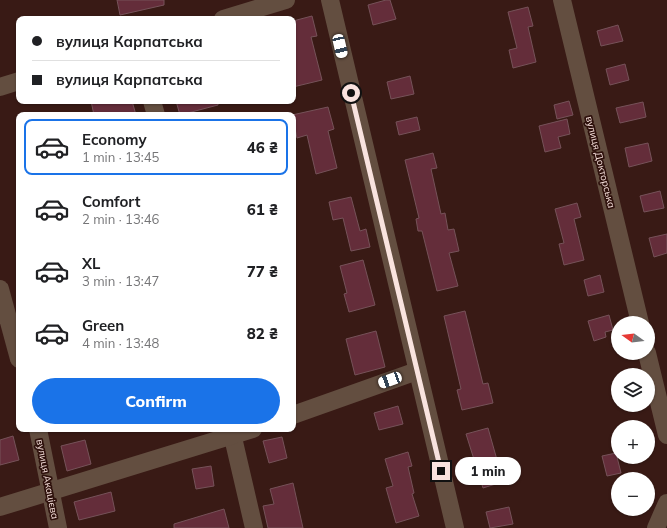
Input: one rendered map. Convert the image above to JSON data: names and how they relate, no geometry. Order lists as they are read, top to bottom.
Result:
{
  "streets": {
    "street": ["вулиця Докторська", "вулиця Акацієва"]
  },
  "north": "left",
  "page": {
    "banner": ["вулиця Карпатська", "вулиця Карпатська"],
    "list": [
      {
        "name": "Economy",
        "note": "1 min · 13:45",
        "value": "46 ₴"
      },
      {
        "name": "Comfort",
        "note": "2 min · 13:46",
        "value": "61 ₴"
      },
      {
        "name": "XL",
        "note": "3 min · 13:47",
        "value": "77 ₴"
      },
      {
        "name": "Green",
        "note": "4 min · 13:48",
        "value": "82 ₴"
      }
    ],
    "map_buttons": ["+", "−"],
    "buttons": "Confirm",
    "bubble": "1 min"
  }
}
